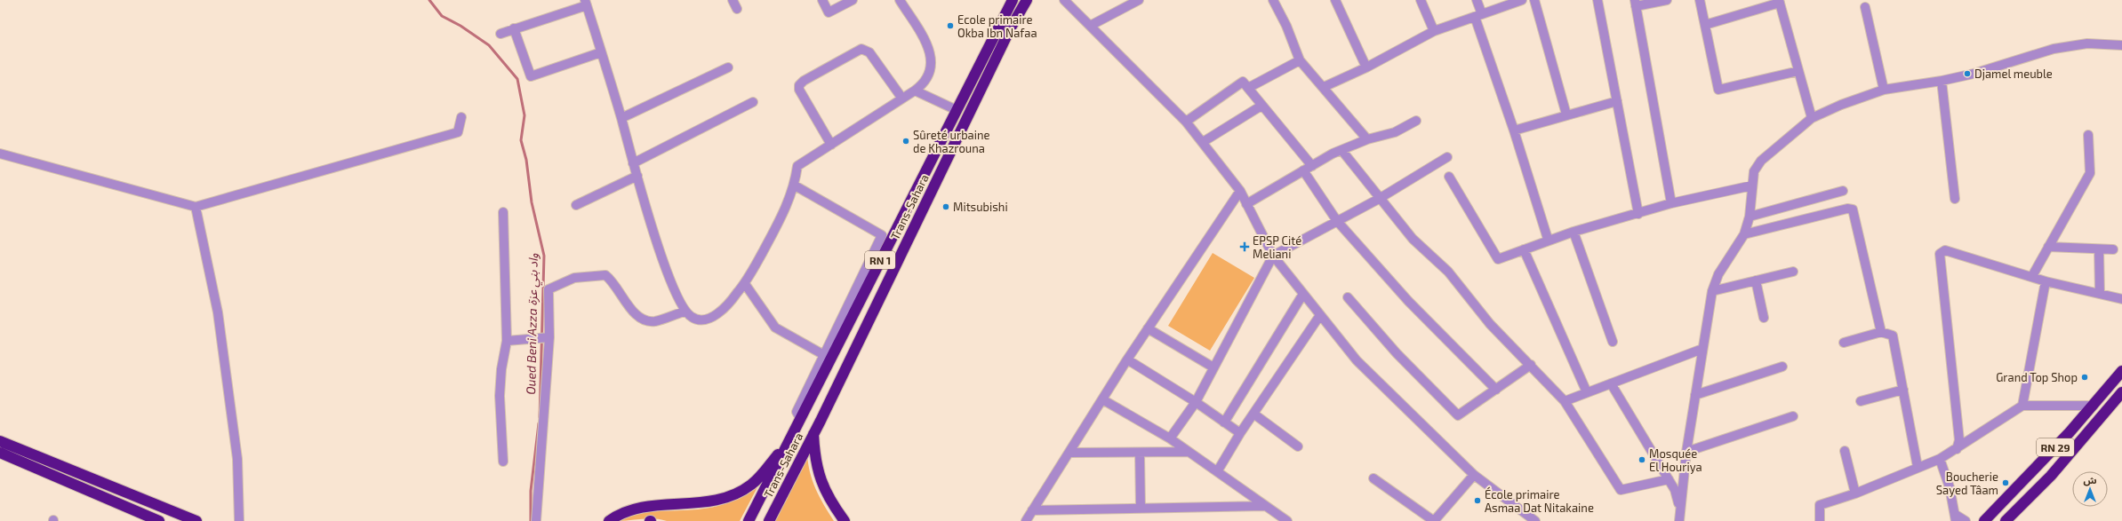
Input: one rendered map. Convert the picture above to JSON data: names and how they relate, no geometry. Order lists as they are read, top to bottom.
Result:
{
  "streets": {
    "highway": ["Trans-Sahara", "RN 1", "RN 29"]
  },
  "water": ["Oued Beni Azza واد بني عزة"],
  "places": {
    "other": [
      "Ecole primaire Okba Ibn Nafaa",
      "Djamel meuble",
      "Sûreté urbaine de Khazrouna",
      "Mitsubishi",
      "Grand Top Shop",
      "Mosquée El Houriya",
      "Boucherie Sayed Tâam",
      "École primaire Asmaa Dat Nitakaine"
    ],
    "health": ["EPSP Cité Meliani"]
  },
  "north": "top"
}
